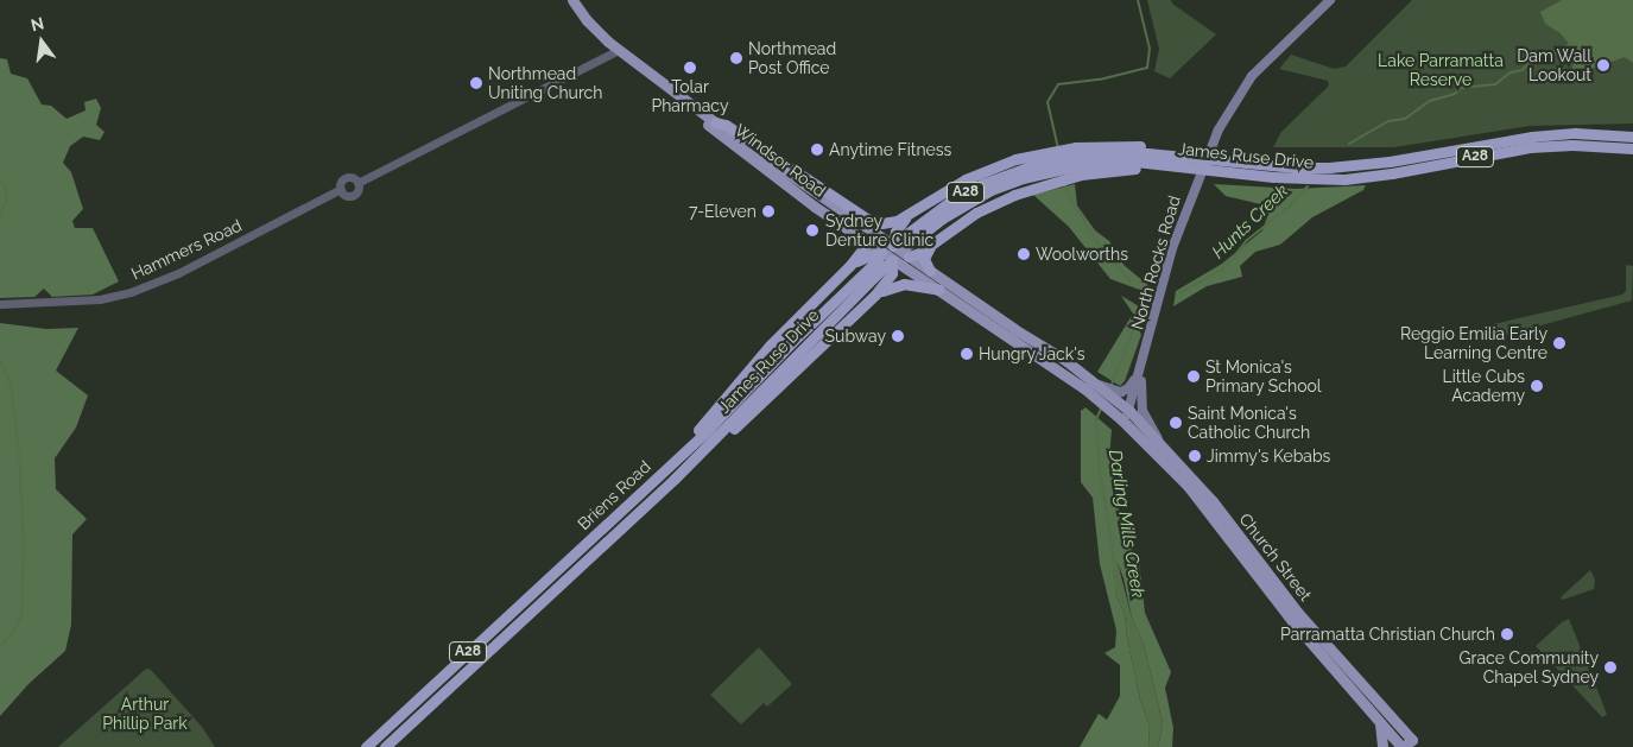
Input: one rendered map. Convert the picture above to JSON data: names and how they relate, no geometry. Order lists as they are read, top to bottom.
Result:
{
  "streets": {
    "highway": ["James Ruse Drive", "A28", "Briens Road"],
    "main road": ["Windsor Road", "North Rocks Road", "Church Street"],
    "street": ["Hammers Road"]
  },
  "crossings": [
    ["James Ruse Drive", "Windsor Road"],
    ["James Ruse Drive", "Briens Road"],
    ["Windsor Road", "Briens Road"],
    ["Windsor Road", "Church Street"],
    ["North Rocks Road", "Church Street"]
  ],
  "water": ["Hunts Creek", "Darling Mills Creek"],
  "parks": ["Lake Parramatta Reserve", "Arthur Phillip Park"],
  "places": [
    "Northmead Post Office",
    "Dam Wall Lookout",
    "Tolar Pharmacy",
    "Northmead Uniting Church",
    "Anytime Fitness",
    "7-Eleven",
    "Sydney Denture Clinic",
    "Woolworths",
    "Subway",
    "Reggio Emilia Early Learning Centre",
    "Hungry Jack's",
    "St Monica's Primary School",
    "Little Cubs Academy",
    "Saint Monica's Catholic Church",
    "Jimmy's Kebabs",
    "Parramatta Christian Church",
    "Grace Community Chapel Sydney"
  ],
  "north": "top"
}
